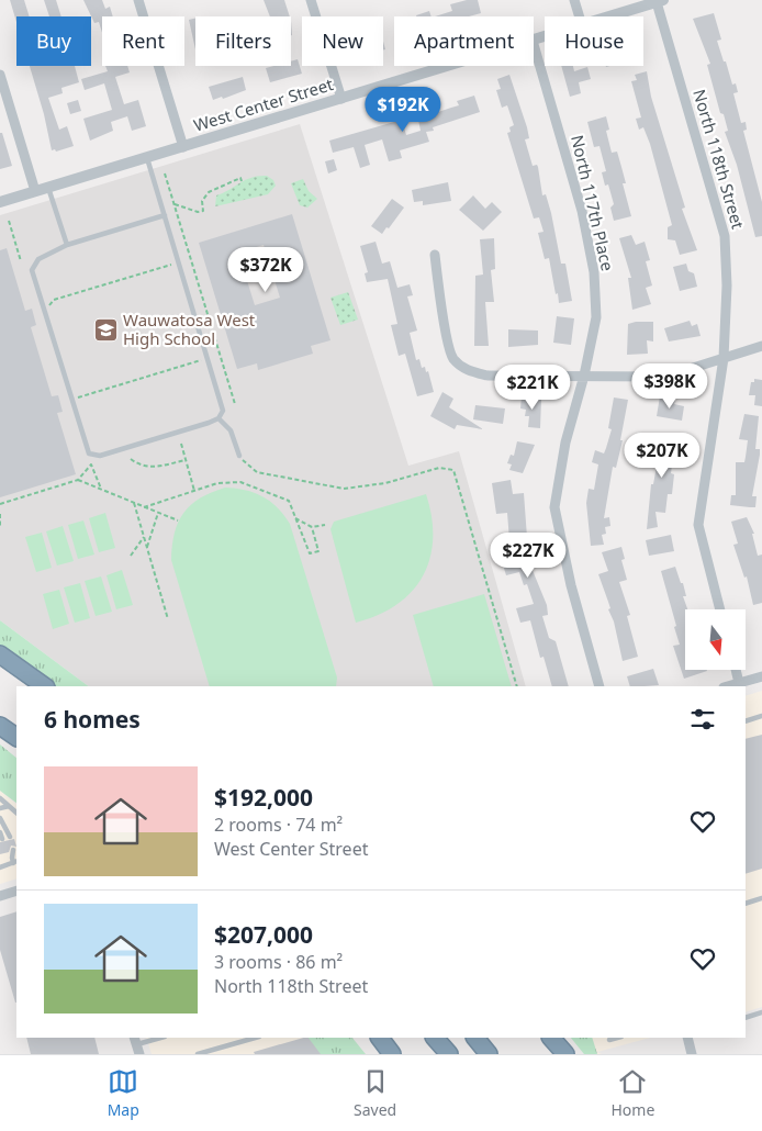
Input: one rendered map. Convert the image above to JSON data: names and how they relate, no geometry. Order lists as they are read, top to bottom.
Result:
{
  "streets": {
    "street": ["West Center Street", "North 118th Street", "North 117th Place"]
  },
  "crossings": [
    ["West Center Street", "North 118th Street"]
  ],
  "places": {
    "school or university": ["Wauwatosa West High School"]
  },
  "north": "bottom",
  "page": {
    "chip": [
      "Buy",
      "Rent",
      "Filters",
      "New",
      "Apartment",
      "House"
    ],
    "price": [
      "$192K",
      "$372K",
      "$398K",
      "$221K",
      "$207K",
      "$227K"
    ],
    "heading": "6 homes",
    "list": [
      {
        "name": "$192,000",
        "note": "2 rooms · 74 m² · West Center Street"
      },
      {
        "name": "$207,000",
        "note": "3 rooms · 86 m² · North 118th Street"
      }
    ],
    "tabs": ["Map", "Saved", "Home"]
  }
}
